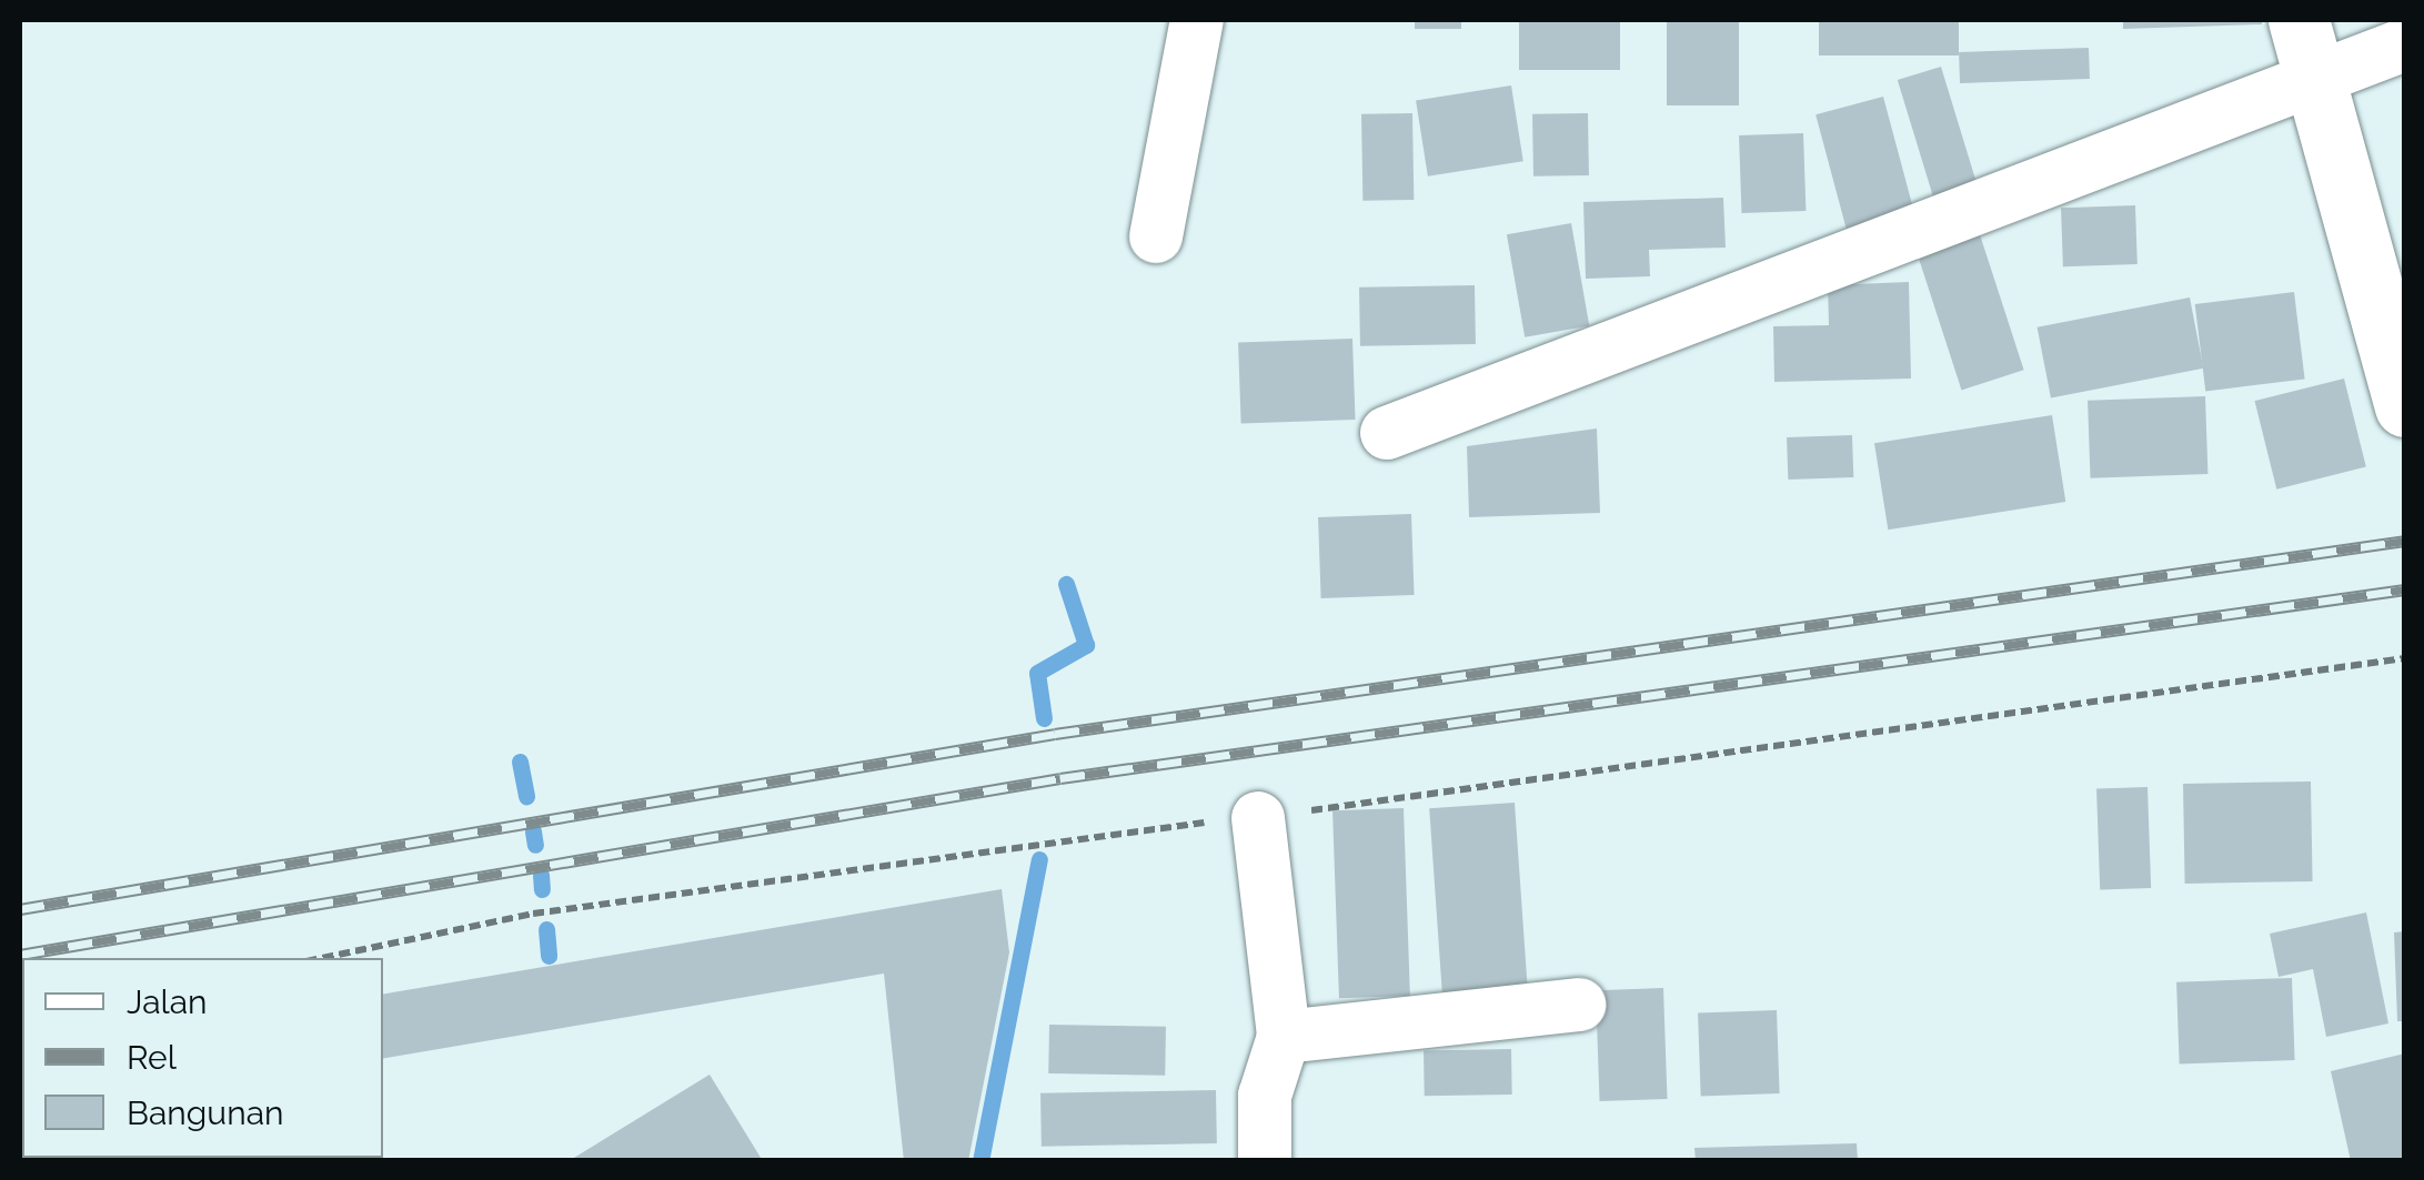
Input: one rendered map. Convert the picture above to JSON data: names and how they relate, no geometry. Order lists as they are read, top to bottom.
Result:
{
  "legend": ["Jalan", "Rel", "Bangunan"]
}
